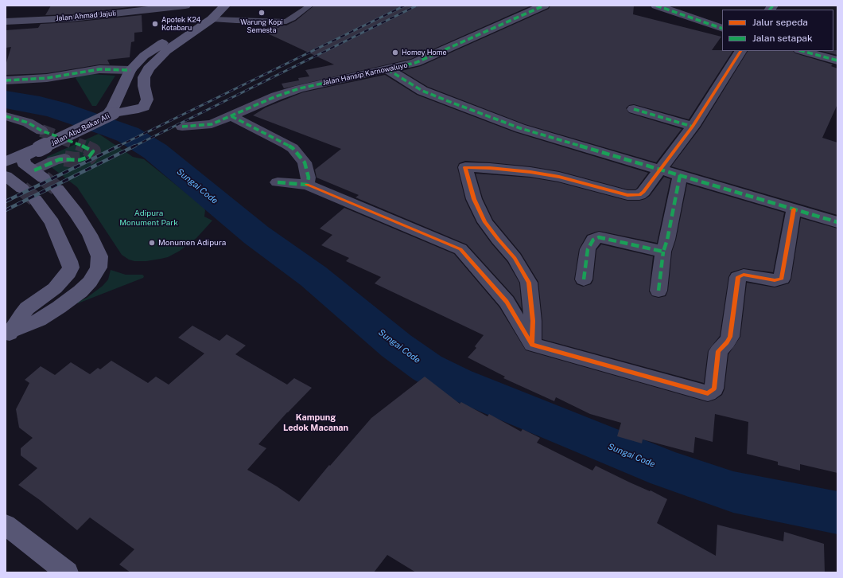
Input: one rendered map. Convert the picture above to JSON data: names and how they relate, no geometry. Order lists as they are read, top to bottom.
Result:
{
  "streets": {
    "main road": ["Jalan Abu Bakar Ali"],
    "street": ["Jalan Ahmad Jajuli", "Jalan Hansip Karnowaluyo"]
  },
  "districts": ["Kampung Ledok Macanan"],
  "water": ["Sungai Code"],
  "parks": ["Adipura Monument Park"],
  "places": [
    "Warung Kopi Semesta",
    "Apotek K24 Kotabaru",
    "Homey Home",
    "Monumen Adipura"
  ],
  "legend": ["Jalur sepeda", "Jalan setapak"]
}
